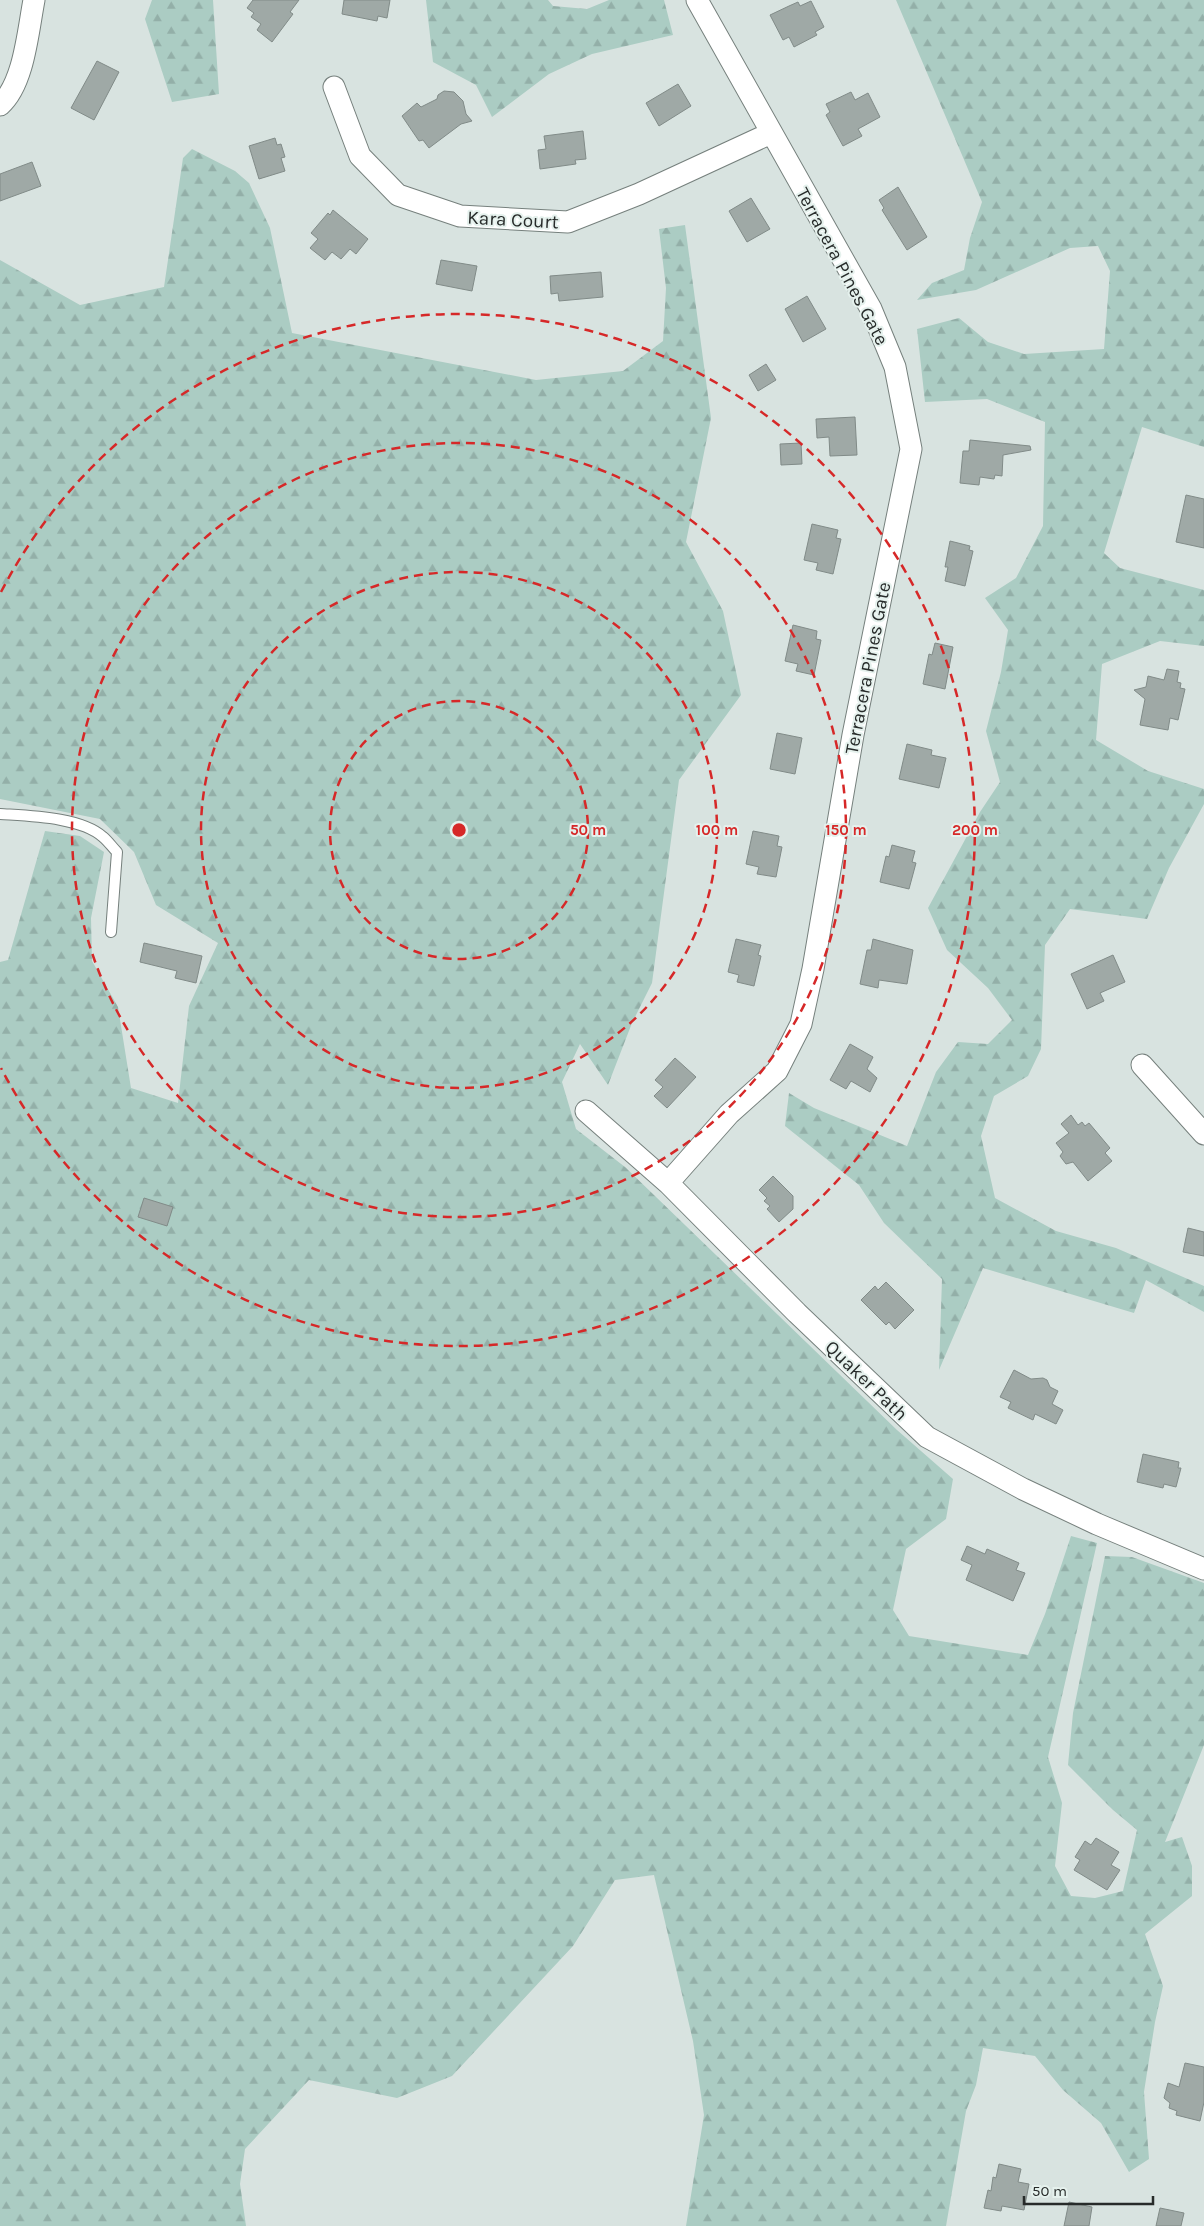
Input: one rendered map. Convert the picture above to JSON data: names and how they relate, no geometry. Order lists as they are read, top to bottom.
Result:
{
  "streets": {
    "street": ["Kara Court", "Terracera Pines Gate", "Quaker Path"]
  },
  "crossings": [
    ["Kara Court", "Terracera Pines Gate"],
    ["Terracera Pines Gate", "Quaker Path"]
  ],
  "scale_bar": "50 m",
  "rings": [
    "50 m",
    "100 m",
    "150 m",
    "200 m"
  ]
}
